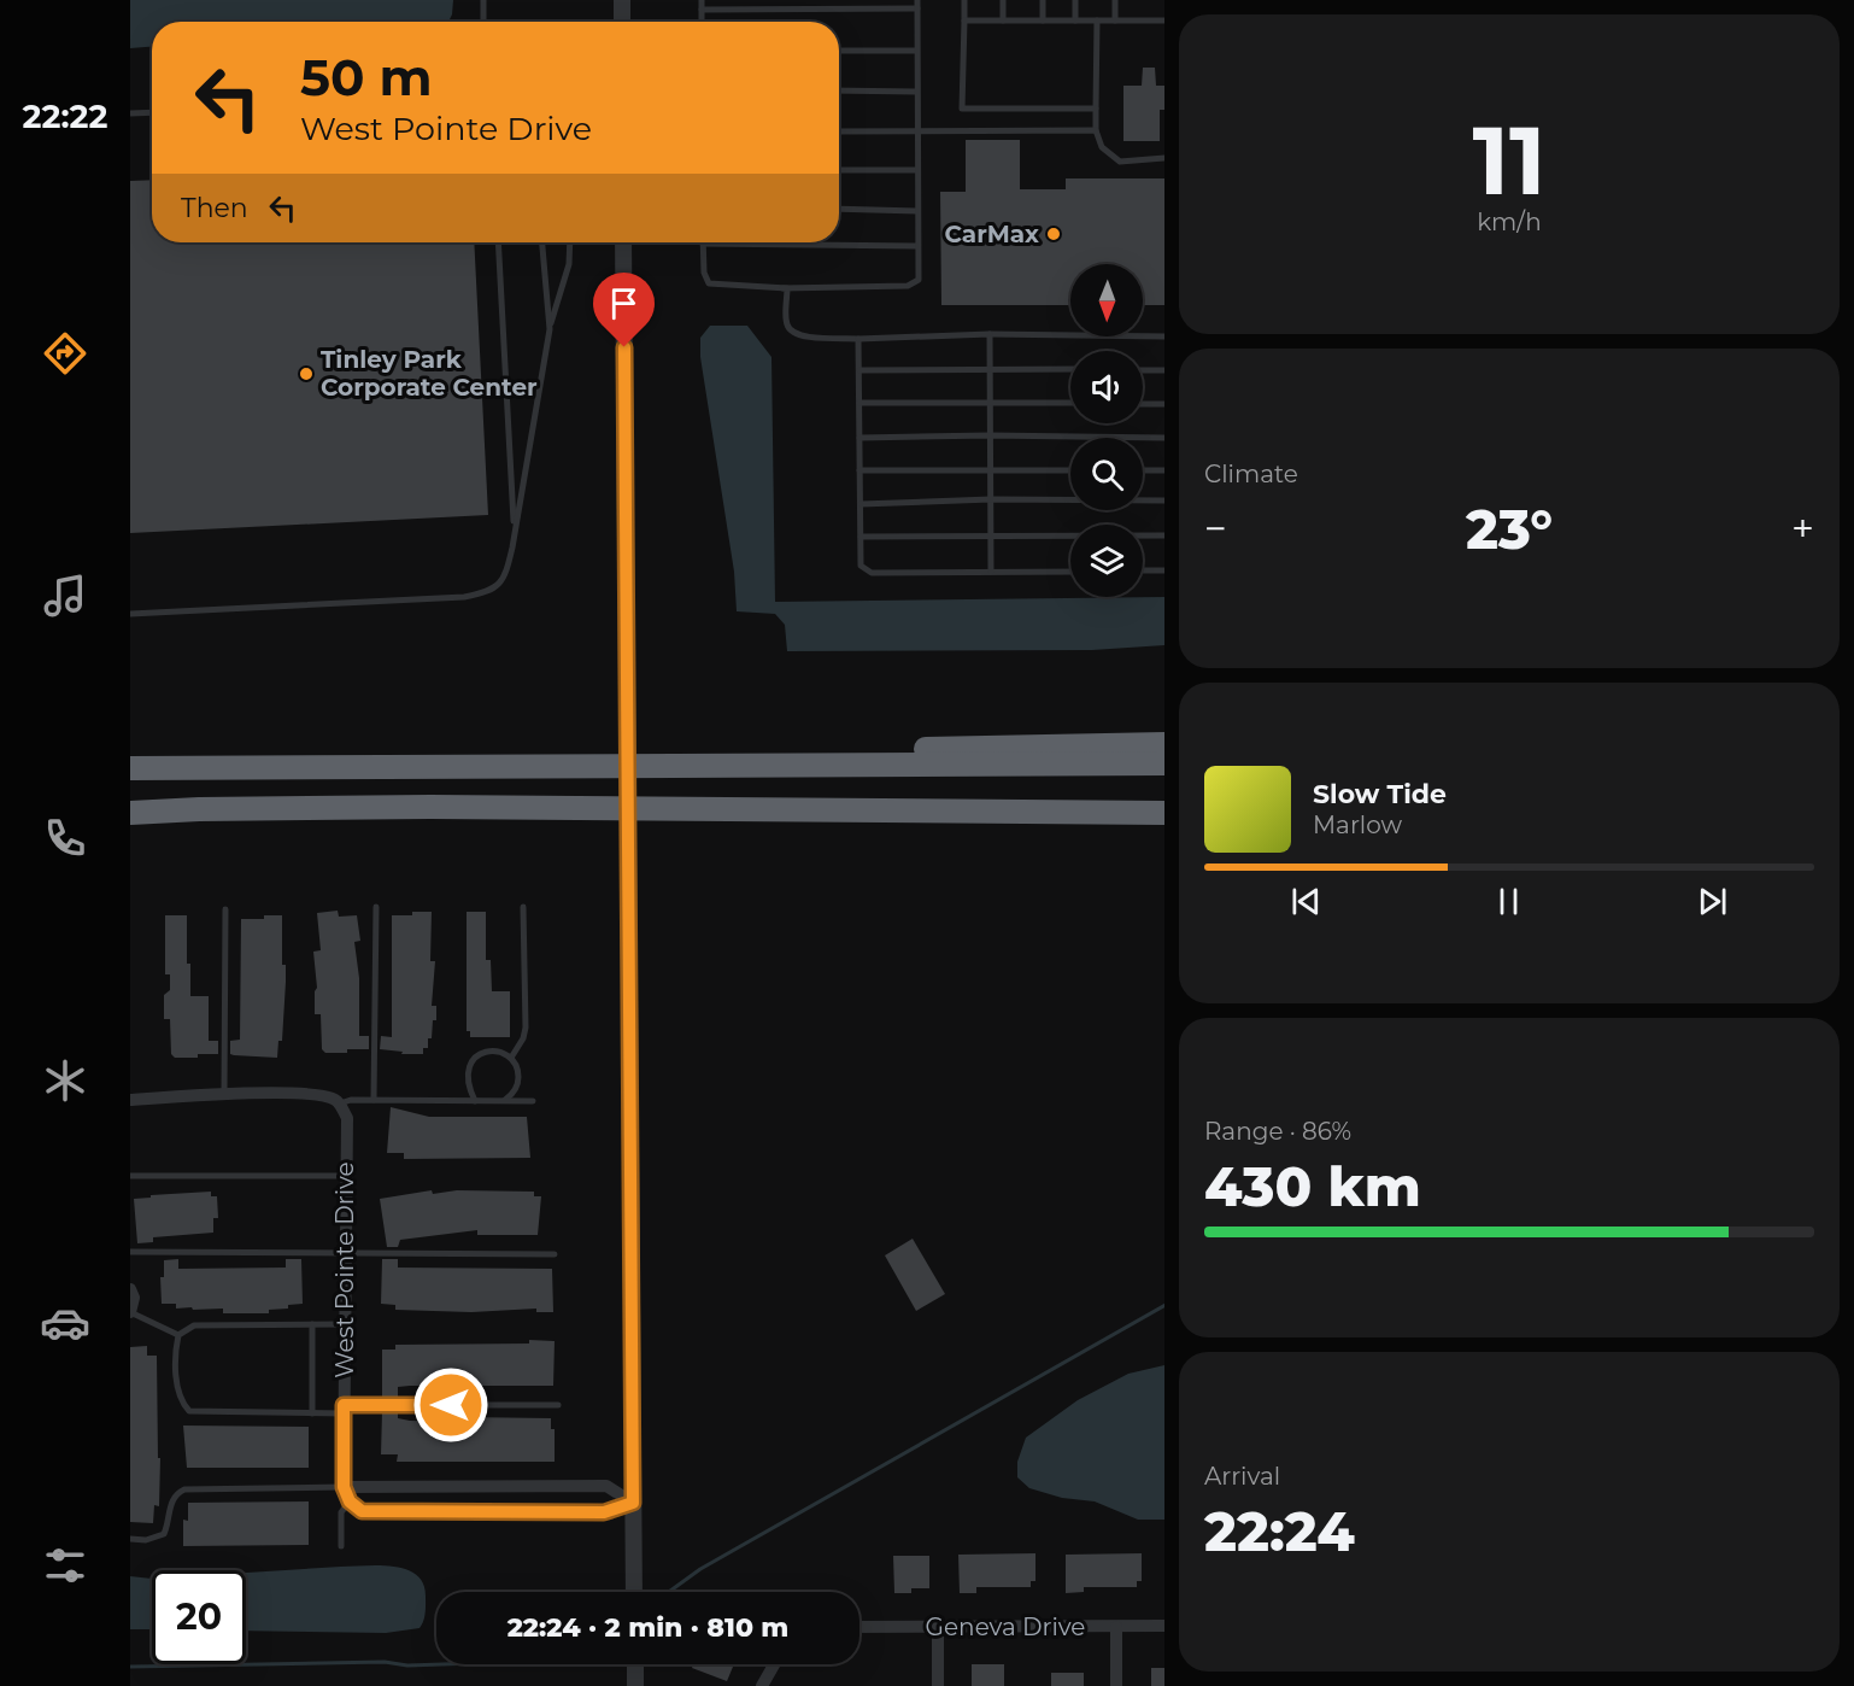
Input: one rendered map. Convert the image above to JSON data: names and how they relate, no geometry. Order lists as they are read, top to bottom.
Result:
{
  "streets": {
    "street": ["West Pointe Drive", "Geneva Drive"]
  },
  "places": ["CarMax", "Tinley Park Corporate Center"],
  "north": "bottom",
  "page": {
    "tabs": "22:22",
    "tile": [
      ["11", "km/h"],
      "Climate",
      ["Range · 86%", "430 km"],
      ["Arrival", "22:24"]
    ],
    "turn": ["50 m", "West Pointe Drive"],
    "then": "Then",
    "heat": ["−", "23°", "+"],
    "song": ["Slow Tide", "Marlow"],
    "limit": "20",
    "trip": "22:24 · 2 min · 810 m"
  }
}
